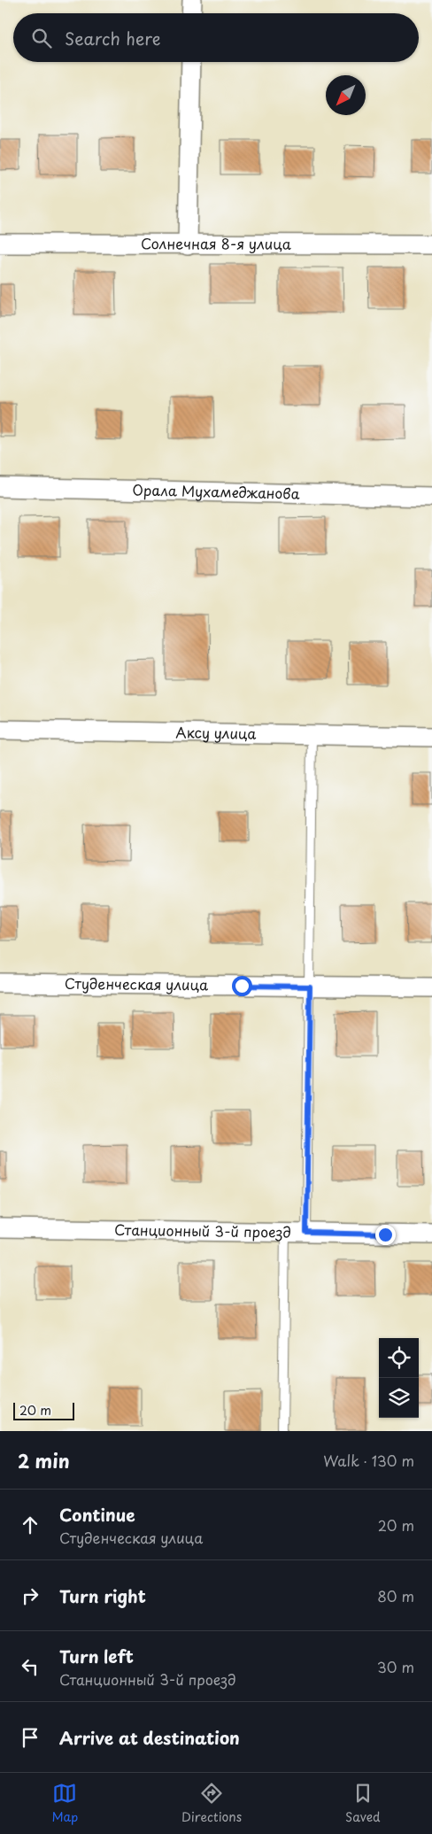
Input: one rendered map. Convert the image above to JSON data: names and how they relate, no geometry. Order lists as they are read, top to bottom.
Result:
{
  "streets": {
    "street": [
      "Солнечная 8-я улица",
      "Орала Мухамеджанова",
      "Аксу улица",
      "Студенческая улица",
      "Станционный 3-й проезд"
    ]
  },
  "scale_bar": "20 m",
  "north": "bottom left",
  "page": {
    "search": "Search here",
    "scale": "20 m",
    "heading": ["2 min", "Walk · 130 m"],
    "list": [
      ["Continue", "Студенческая улица", "20 m"],
      ["Turn right", "80 m"],
      ["Turn left", "Станционный 3-й проезд", "30 m"],
      "Arrive at destination"
    ],
    "nav": ["Map", "Directions", "Saved"]
  }
}
